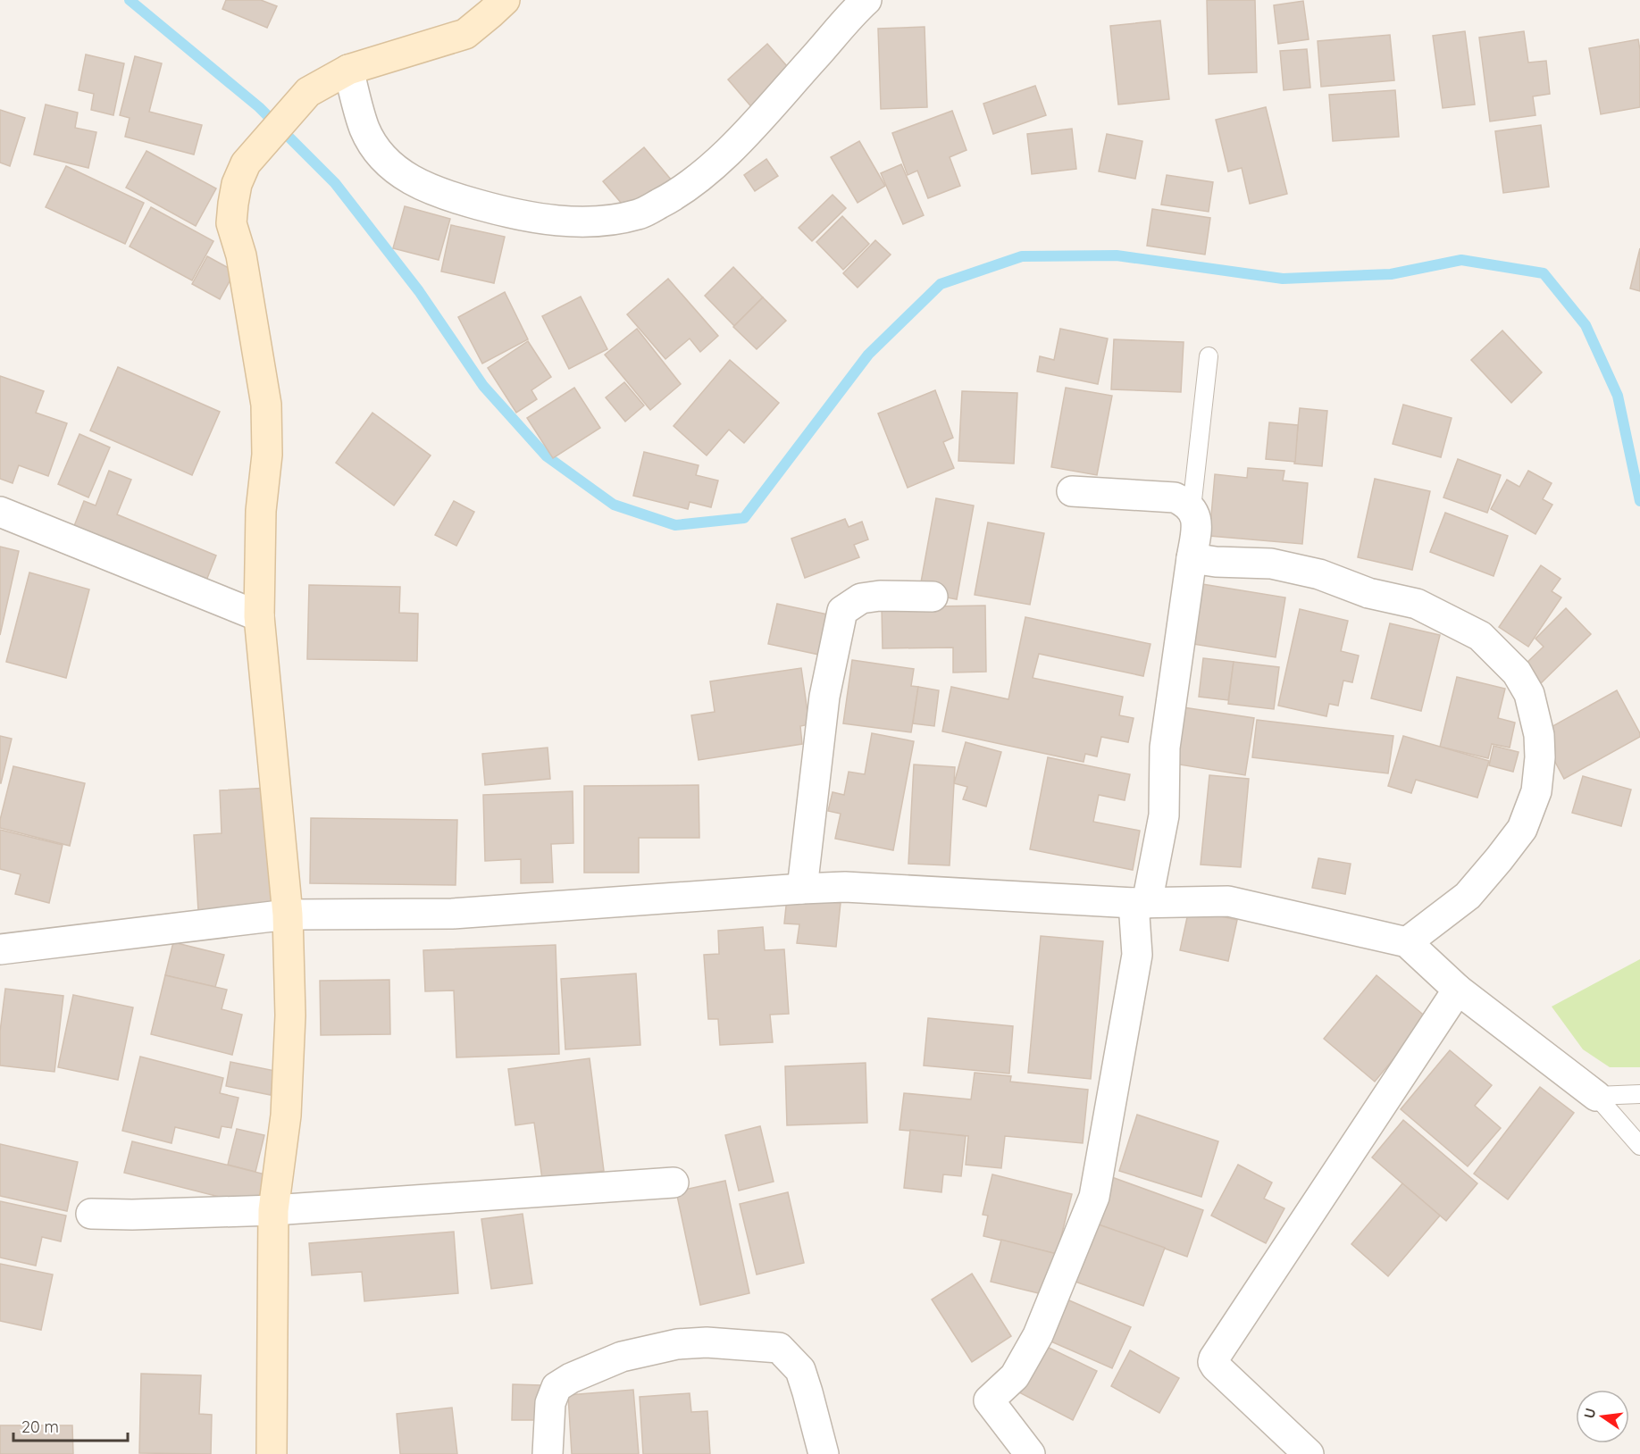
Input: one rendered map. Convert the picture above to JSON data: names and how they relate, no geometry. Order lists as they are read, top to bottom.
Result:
{
  "scale_bar": "20 m",
  "north": "left"
}
